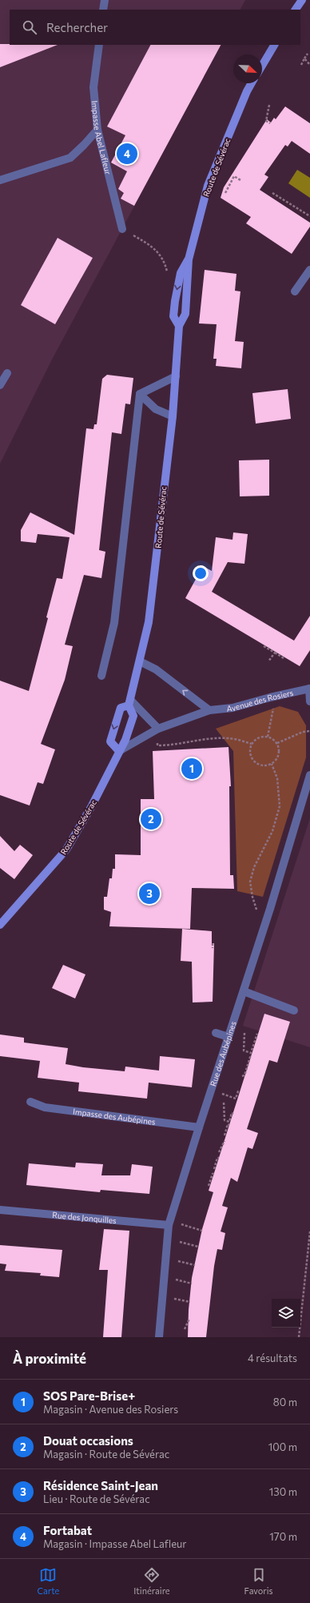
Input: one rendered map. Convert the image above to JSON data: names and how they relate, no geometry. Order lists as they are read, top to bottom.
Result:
{
  "streets": {
    "main road": ["Route de Sévérac"],
    "street": [
      "Impasse Abel Lafleur",
      "Avenue des Rosiers",
      "Rue des Aubépines",
      "Impasse des Aubépines",
      "Rue des Jonquilles"
    ]
  },
  "crossings": [
    ["Route de Sévérac", "Avenue des Rosiers"],
    ["Rue des Aubépines", "Impasse des Aubépines"],
    ["Rue des Aubépines", "Rue des Jonquilles"]
  ],
  "north": "bottom right",
  "page": {
    "search": "Rechercher",
    "pins": [
      "4",
      "1",
      "2",
      "3"
    ],
    "heading": ["À proximité", "4 résultats"],
    "list": [
      {
        "mark": "1",
        "name": "SOS Pare-Brise+",
        "note": "Magasin · Avenue des Rosiers",
        "value": "80 m"
      },
      {
        "mark": "2",
        "name": "Douat occasions",
        "note": "Magasin · Route de Sévérac",
        "value": "100 m"
      },
      {
        "mark": "3",
        "name": "Résidence Saint-Jean",
        "note": "Lieu · Route de Sévérac",
        "value": "130 m"
      },
      {
        "mark": "4",
        "name": "Fortabat",
        "note": "Magasin · Impasse Abel Lafleur",
        "value": "170 m"
      }
    ],
    "nav": ["Carte", "Itinéraire", "Favoris"]
  }
}
